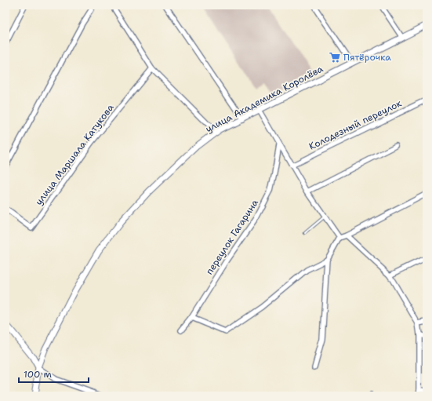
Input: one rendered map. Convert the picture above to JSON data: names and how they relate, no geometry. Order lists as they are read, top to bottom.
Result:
{
  "streets": {
    "street": [
      "улица Академика Королёва",
      "Колодезный переулок",
      "улица Маршала Катукова",
      "переулок Гагарина"
    ]
  },
  "places": {
    "supermarket": ["Пятёрочка"]
  },
  "scale_bar": "100 m"
}
